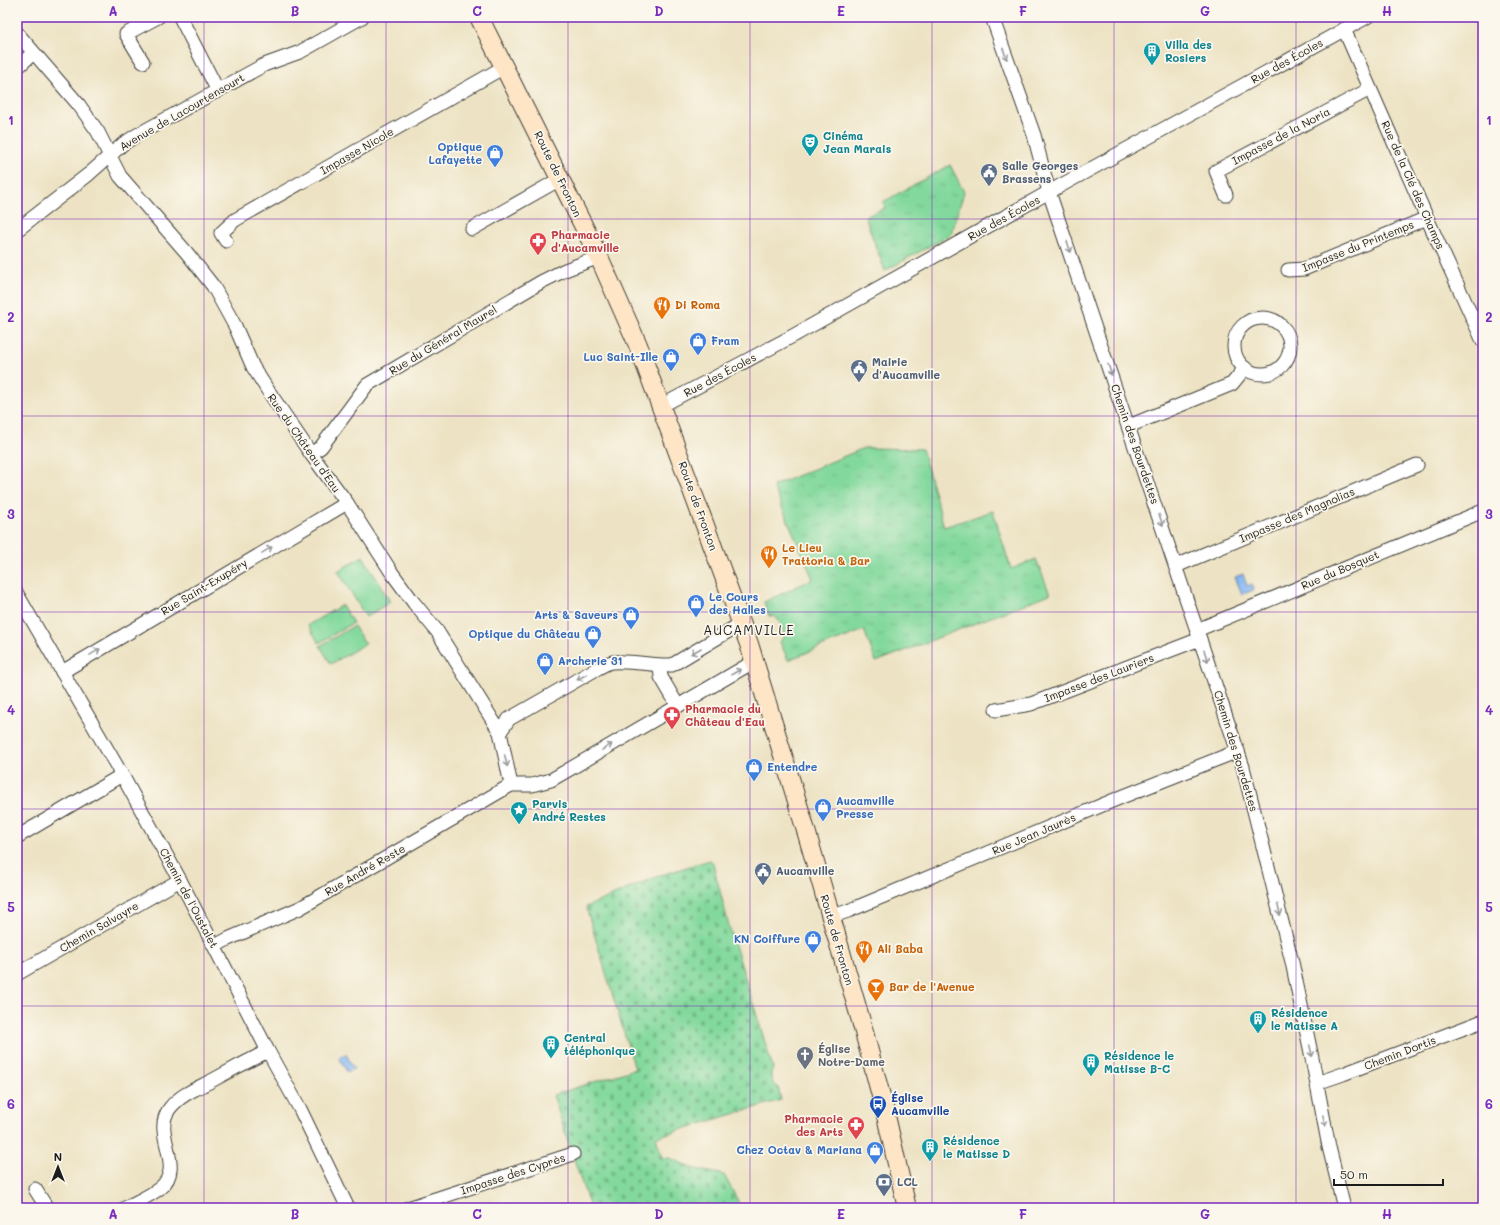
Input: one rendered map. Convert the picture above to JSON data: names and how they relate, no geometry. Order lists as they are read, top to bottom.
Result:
{
  "streets": {
    "main road": ["Route de Fronton"],
    "street": [
      "Rue des Écoles",
      "Avenue de Lacourtensourt",
      "Impasse de la Noria",
      "Impasse Nicole",
      "Rue de la Clé des Champs",
      "Impasse du Printemps",
      "Rue du Général Maurel",
      "Rue du Château d'Eau",
      "Chemin des Bourdettes",
      "Impasse des Magnolias",
      "Rue du Bosquet",
      "Rue Saint-Exupéry",
      "Impasse des Lauriers",
      "Rue Jean Jaurès",
      "Rue André Reste",
      "Chemin de l'Oustalet",
      "Chemin Salvayre",
      "Chemin Dortis",
      "Impasse des Cyprès"
    ]
  },
  "crossings": [
    ["Rue des Écoles", "Route de Fronton"],
    ["Rue des Écoles", "Rue de la Clé des Champs"],
    ["Rue des Écoles", "Chemin des Bourdettes"],
    ["Avenue de Lacourtensourt", "Rue du Château d'Eau"],
    ["Impasse de la Noria", "Rue de la Clé des Champs"],
    ["Impasse Nicole", "Route de Fronton"],
    ["Route de Fronton", "Rue du Général Maurel"],
    ["Route de Fronton", "Rue Jean Jaurès"],
    ["Rue de la Clé des Champs", "Impasse du Printemps"],
    ["Rue du Général Maurel", "Rue du Château d'Eau"],
    ["Rue du Château d'Eau", "Rue Saint-Exupéry"],
    ["Rue du Château d'Eau", "Rue André Reste"],
    ["Chemin des Bourdettes", "Impasse des Magnolias"],
    ["Chemin des Bourdettes", "Rue du Bosquet"],
    ["Chemin des Bourdettes", "Impasse des Lauriers"],
    ["Chemin des Bourdettes", "Rue Jean Jaurès"],
    ["Chemin des Bourdettes", "Chemin Dortis"],
    ["Rue du Bosquet", "Impasse des Lauriers"],
    ["Rue Saint-Exupéry", "Chemin de l'Oustalet"],
    ["Rue André Reste", "Chemin de l'Oustalet"],
    ["Chemin de l'Oustalet", "Chemin Salvayre"]
  ],
  "one_way": ["Chemin des Bourdettes", "Rue Saint-Exupéry"],
  "districts": ["AUCAMVILLE"],
  "places": {
    "building": [
      "Villa des Rosiers",
      "Résidence le Matisse A",
      "Central téléphonique",
      "Résidence le Matisse B-C",
      "Résidence le Matisse D"
    ],
    "theatre": ["Cinéma Jean Marais"],
    "shop": [
      "Optique Lafayette",
      "Fram",
      "Luc Saint-Ille",
      "Le Cours des Halles",
      "Arts & Saveurs",
      "Optique du Château",
      "Archerie 31",
      "Entendre",
      "Aucamville Presse",
      "KN Coiffure",
      "Chez Octav & Mariana"
    ],
    "public building": ["Salle Georges Brassens", "Mairie d'Aucamville", "Aucamville"],
    "pharmacy": ["Pharmacie d'Aucamville", "Pharmacie du Château d'Eau", "Pharmacie des Arts"],
    "restaurant": ["Di Roma", "Le Lieu Trattoria & Bar", "Ali Baba"],
    "place": ["Parvis André Restes"],
    "bar": ["Bar de l'Avenue"],
    "church": ["Église Notre-Dame"],
    "bus stop": ["Église Aucamville"],
    "bank": ["LCL"]
  },
  "scale_bar": "50 m",
  "north": "top",
  "grid": {
    "columns": [
      "A",
      "B",
      "C",
      "D",
      "E",
      "F",
      "G",
      "H"
    ],
    "rows": [
      "1",
      "2",
      "3",
      "4",
      "5",
      "6"
    ]
  }
}
